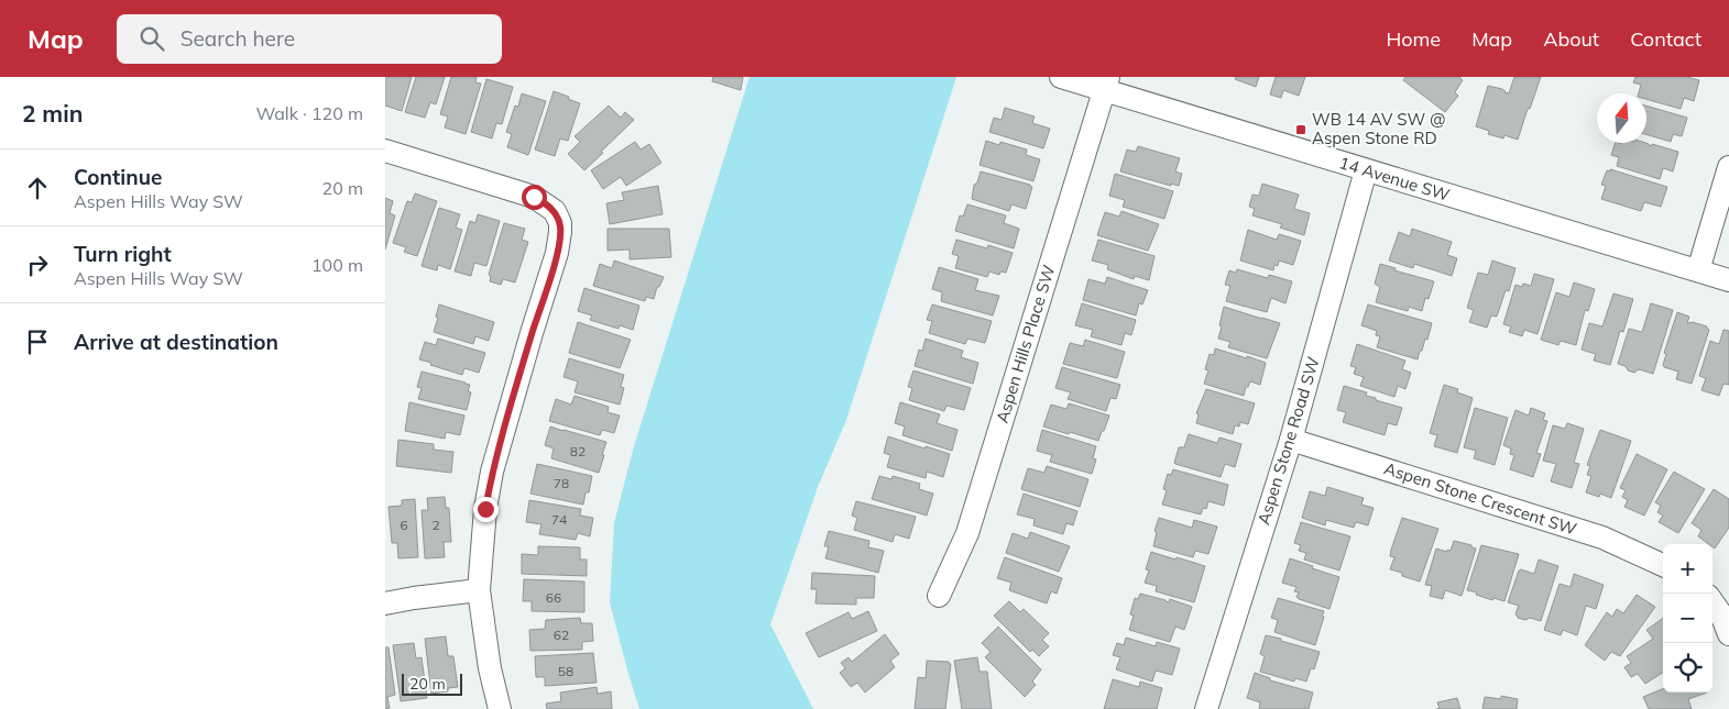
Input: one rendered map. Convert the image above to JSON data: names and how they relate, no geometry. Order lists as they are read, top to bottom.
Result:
{
  "streets": {
    "street": [
      "14 Avenue SW",
      "Aspen Hills Place SW",
      "Aspen Stone Road SW",
      "Aspen Stone Crescent SW"
    ]
  },
  "crossings": [
    ["14 Avenue SW", "Aspen Hills Place SW"],
    ["14 Avenue SW", "Aspen Stone Road SW"],
    ["Aspen Stone Road SW", "Aspen Stone Crescent SW"]
  ],
  "places": {
    "transit": ["WB 14 AV SW @ Aspen Stone RD"]
  },
  "house_numbers": [
    "82",
    "78",
    "74",
    "6",
    "2",
    "66",
    "62",
    "58"
  ],
  "scale_bar": "20 m",
  "north": "top",
  "page": {
    "header": "Map",
    "search": "Search here",
    "nav": [
      "Home",
      "Map",
      "About",
      "Contact"
    ],
    "heading": ["2 min", "Walk · 120 m"],
    "list": [
      ["Continue", "Aspen Hills Way SW", "20 m"],
      ["Turn right", "Aspen Hills Way SW", "100 m"],
      "Arrive at destination"
    ],
    "map_buttons": ["+", "−"],
    "scale": "20 m"
  }
}
